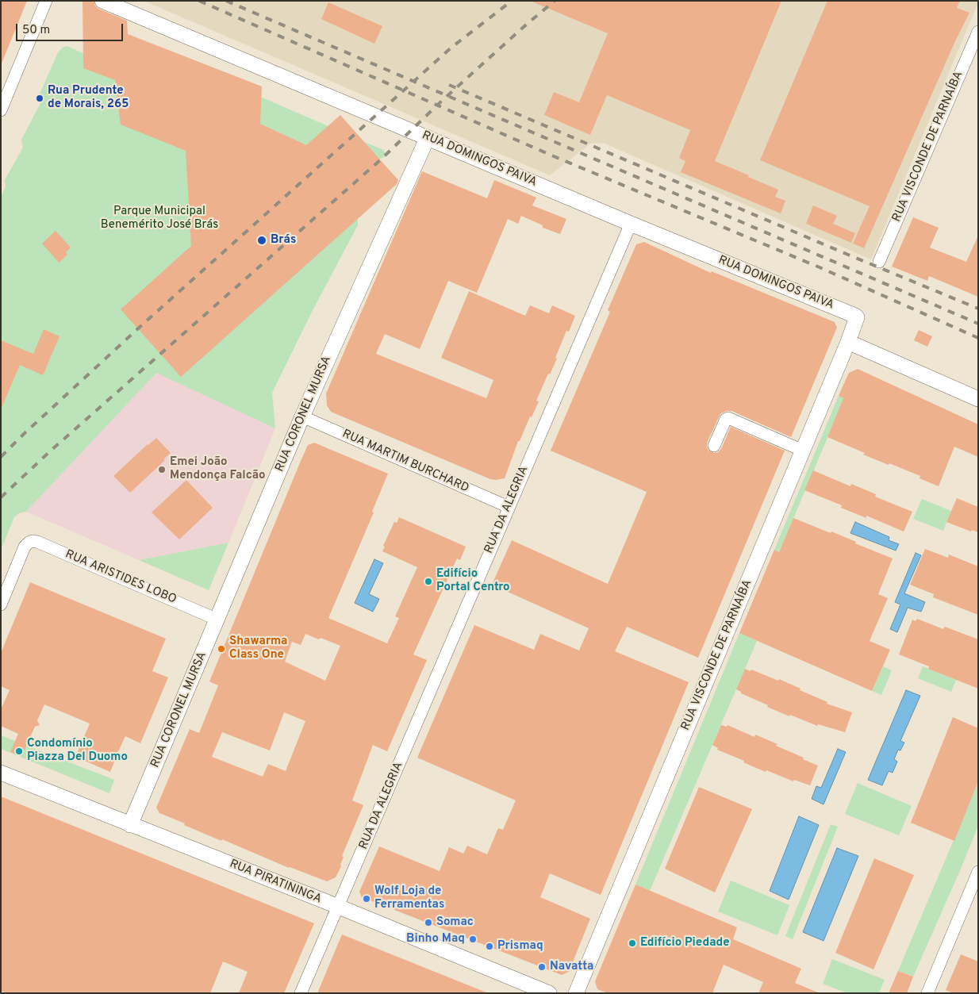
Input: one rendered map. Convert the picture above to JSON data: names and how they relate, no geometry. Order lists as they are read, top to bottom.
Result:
{
  "streets": {
    "street": [
      "RUA VISCONDE DE PARNAÍBA",
      "RUA DOMINGOS PAIVA",
      "RUA CORONEL MURSA",
      "RUA MARTIM BURCHARD",
      "RUA DA ALEGRIA",
      "RUA ARISTIDES LOBO",
      "RUA PIRATININGA"
    ]
  },
  "crossings": [
    ["RUA VISCONDE DE PARNAÍBA", "RUA DOMINGOS PAIVA"],
    ["RUA DOMINGOS PAIVA", "RUA CORONEL MURSA"],
    ["RUA DOMINGOS PAIVA", "RUA DA ALEGRIA"],
    ["RUA CORONEL MURSA", "RUA MARTIM BURCHARD"],
    ["RUA CORONEL MURSA", "RUA ARISTIDES LOBO"],
    ["RUA CORONEL MURSA", "RUA PIRATININGA"],
    ["RUA MARTIM BURCHARD", "RUA DA ALEGRIA"],
    ["RUA DA ALEGRIA", "RUA PIRATININGA"]
  ],
  "parks": ["Parque Municipal Benemérito José Brás"],
  "places": [
    "Rua Prudente de Morais, 265",
    "Brás",
    "Emei João Mendonça Falcão",
    "Edifício Portal Centro",
    "Shawarma Class One",
    "Condomínio Piazza Del Duomo",
    "Wolf Loja de Ferramentas",
    "Somac",
    "Binho Maq",
    "Edifício Piedade",
    "Prismaq",
    "Navatta"
  ],
  "scale_bar": "50 m"
}
